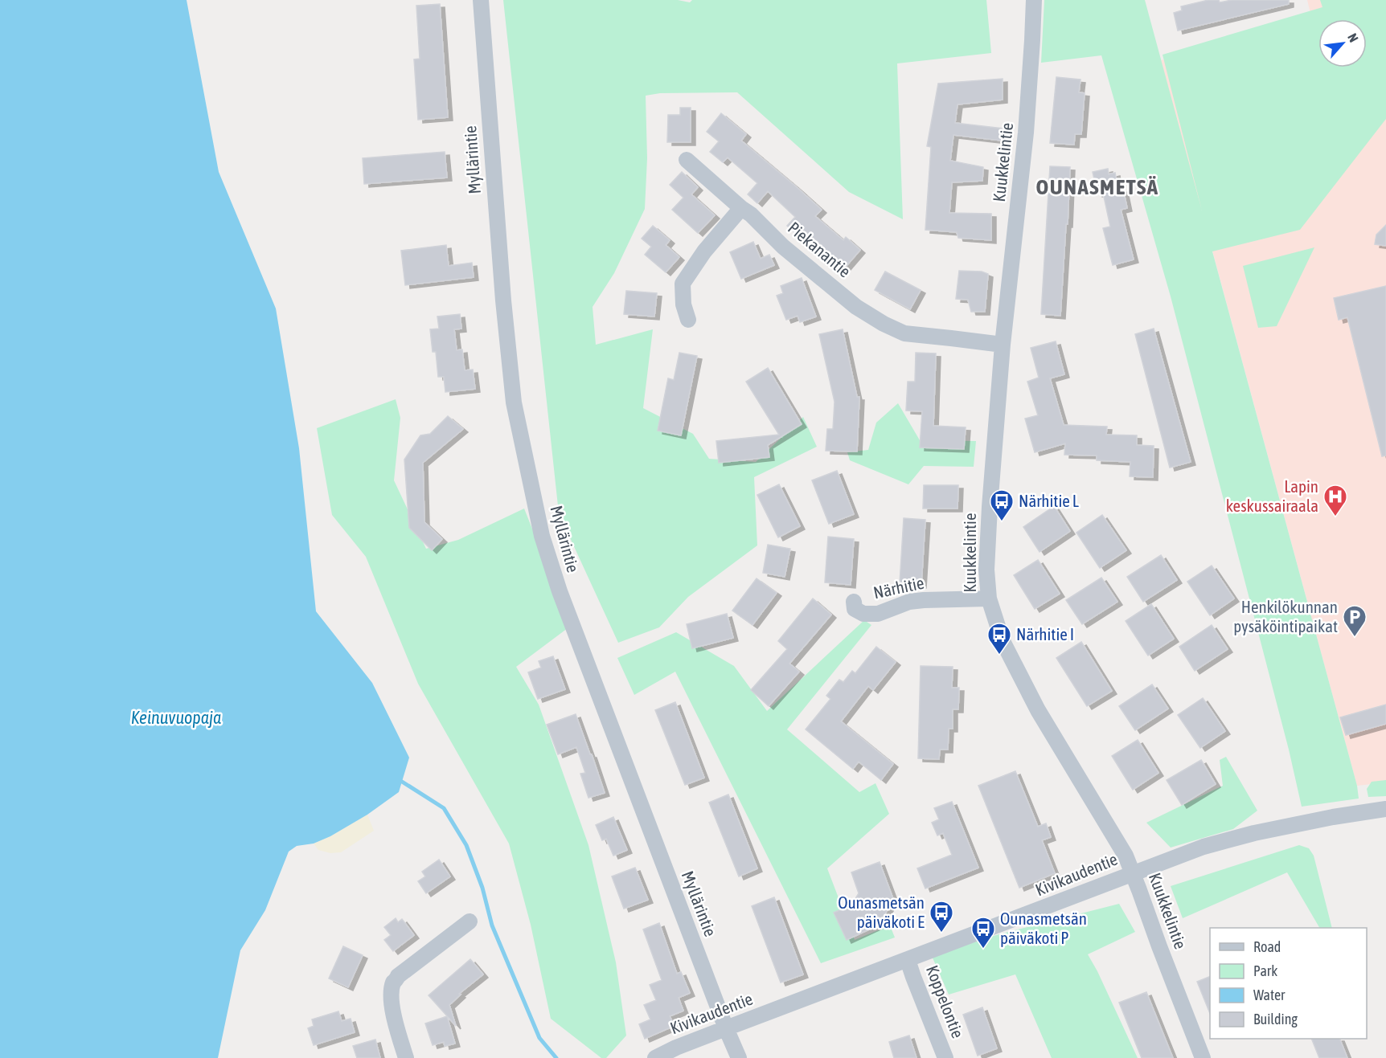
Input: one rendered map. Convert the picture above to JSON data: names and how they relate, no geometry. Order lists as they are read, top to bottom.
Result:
{
  "streets": {
    "street": [
      "Myllärintie",
      "Kuukkelintie",
      "Piekanantie",
      "Närhitie",
      "Kivikaudentie",
      "Koppelontie"
    ]
  },
  "crossings": [
    ["Myllärintie", "Kivikaudentie"],
    ["Kuukkelintie", "Piekanantie"],
    ["Kuukkelintie", "Närhitie"],
    ["Kuukkelintie", "Kivikaudentie"],
    ["Kivikaudentie", "Koppelontie"]
  ],
  "districts": ["OUNASMETSÄ"],
  "water": ["Keinuvuopaja"],
  "places": {
    "hospital": ["Lapin keskussairaala"],
    "bus stop": [
      "Närhitie L",
      "Närhitie I",
      "Ounasmetsän päiväkoti E",
      "Ounasmetsän päiväkoti P"
    ],
    "parking": ["Henkilökunnan pysäköintipaikat"]
  },
  "legend": [
    "Road",
    "Park",
    "Water",
    "Building"
  ],
  "north": "top right"
}
